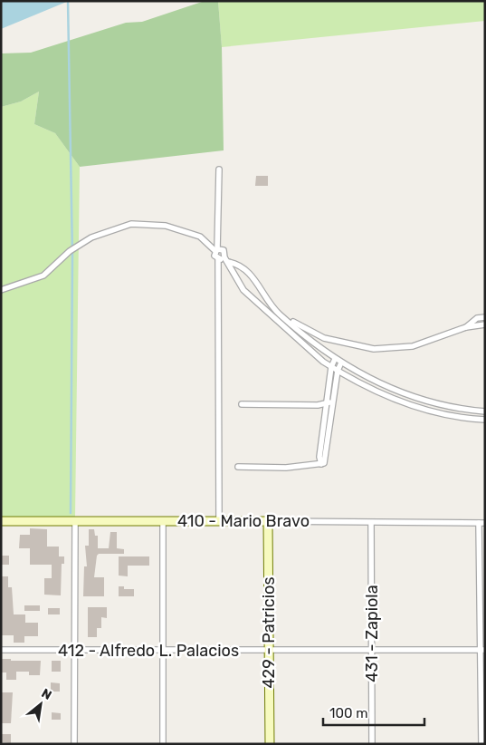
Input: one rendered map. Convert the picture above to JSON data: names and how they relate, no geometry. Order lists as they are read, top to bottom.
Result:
{
  "streets": {
    "street": [
      "410 - Mario Bravo",
      "429 - Patricios",
      "431 - Zapiola",
      "412 - Alfredo L. Palacios"
    ]
  },
  "crossings": [
    ["410 - Mario Bravo", "429 - Patricios"],
    ["410 - Mario Bravo", "431 - Zapiola"],
    ["429 - Patricios", "412 - Alfredo L. Palacios"],
    ["431 - Zapiola", "412 - Alfredo L. Palacios"]
  ],
  "scale_bar": "100 m",
  "north": "top right"
}
